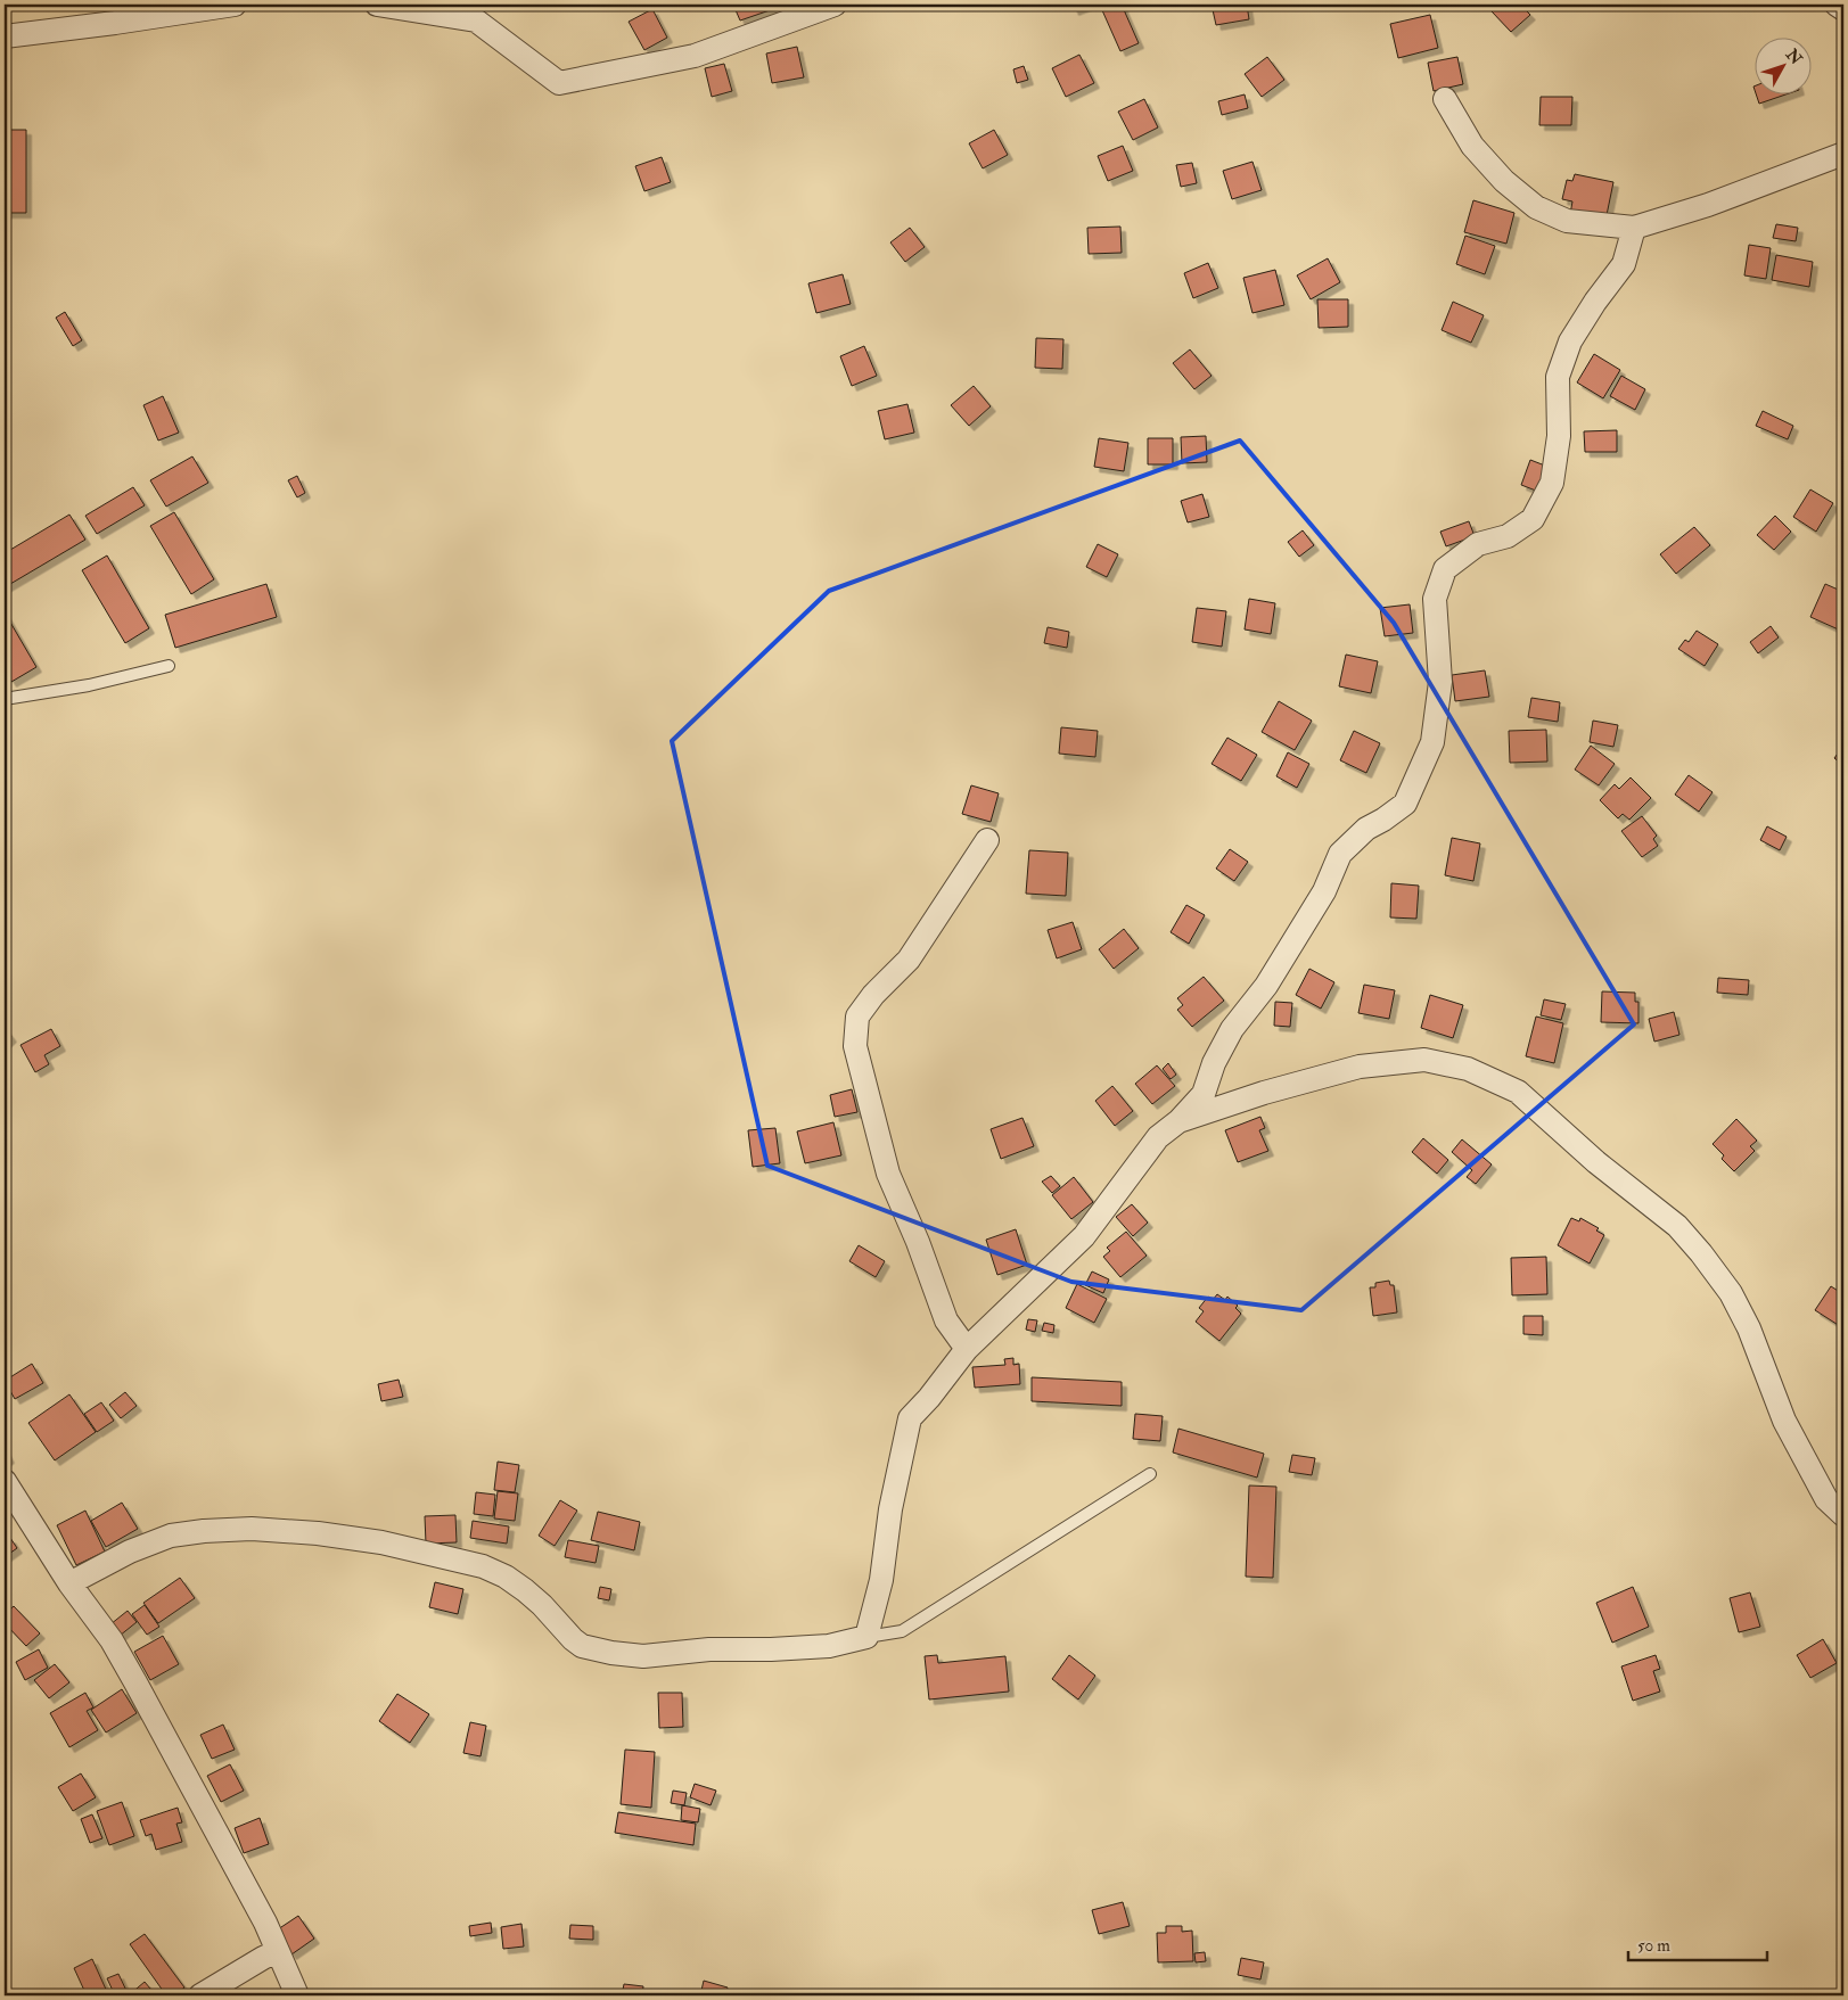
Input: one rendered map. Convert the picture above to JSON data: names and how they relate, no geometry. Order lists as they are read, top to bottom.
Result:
{
  "scale_bar": "50 m",
  "north": "top right"
}
